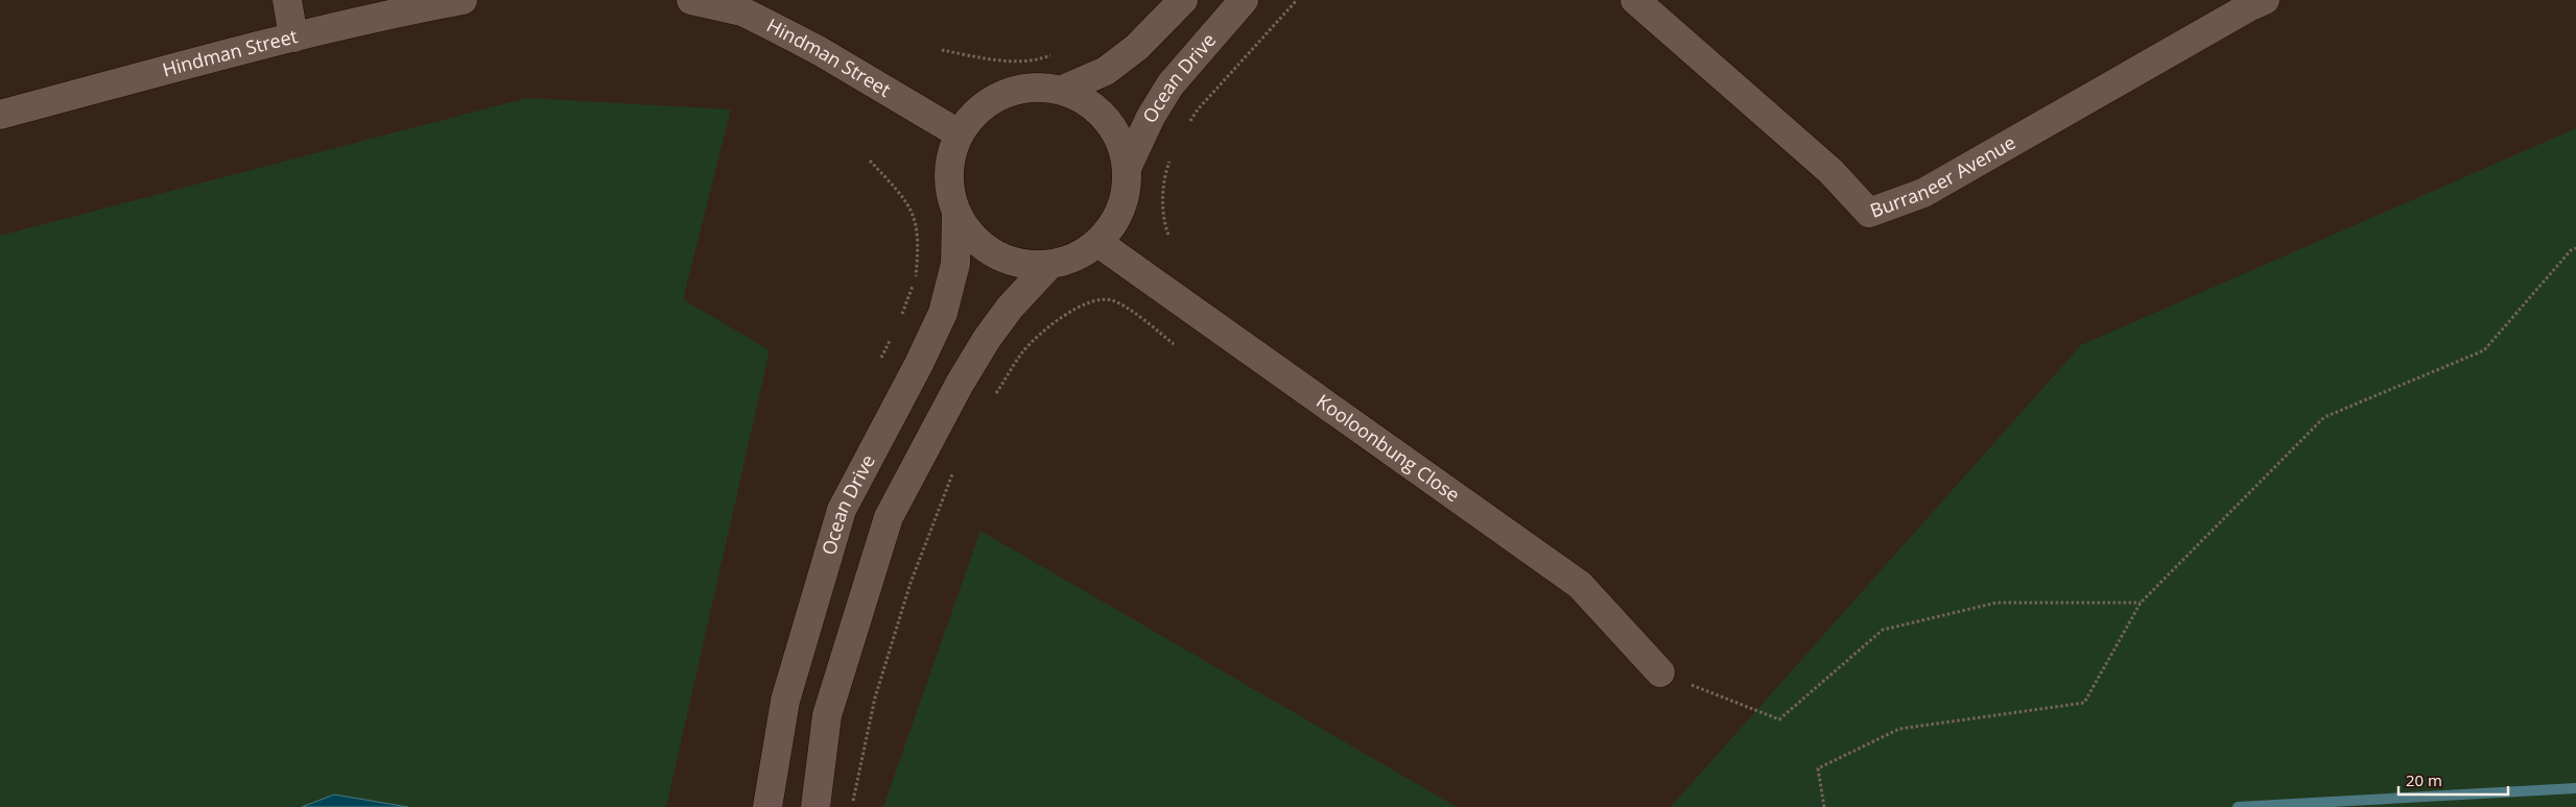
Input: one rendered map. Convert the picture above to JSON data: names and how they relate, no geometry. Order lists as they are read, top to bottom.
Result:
{
  "streets": {
    "street": [
      "Hindman Street",
      "Ocean Drive",
      "Burraneer Avenue",
      "Kooloonbung Close"
    ]
  },
  "crossings": [
    ["Hindman Street", "Ocean Drive"],
    ["Hindman Street", "Kooloonbung Close"],
    ["Ocean Drive", "Kooloonbung Close"]
  ],
  "scale_bar": "20 m"
}
